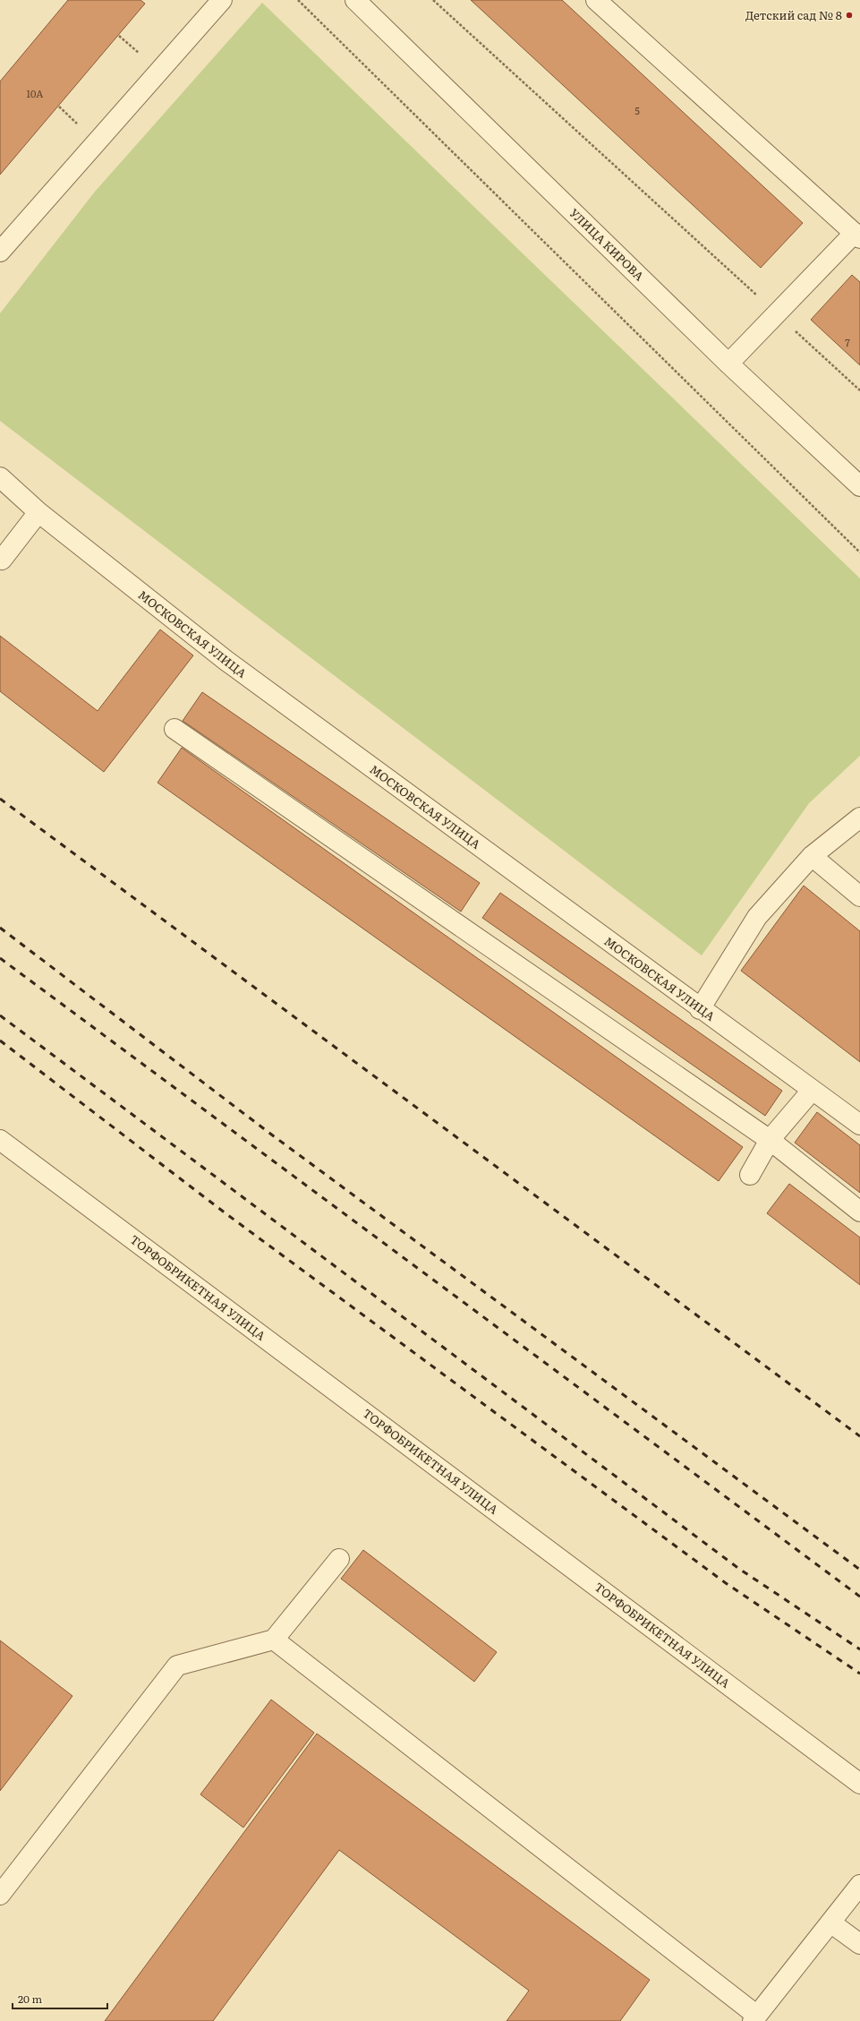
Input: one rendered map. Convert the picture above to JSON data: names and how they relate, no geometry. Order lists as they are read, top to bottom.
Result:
{
  "streets": {
    "street": ["УЛИЦА КИРОВА", "МОСКОВСКАЯ УЛИЦА", "ТОРФОБРИКЕТНАЯ УЛИЦА"]
  },
  "places": ["Детский сад № 8"],
  "house_numbers": ["10А", "5", "7"],
  "scale_bar": "20 m"
}
